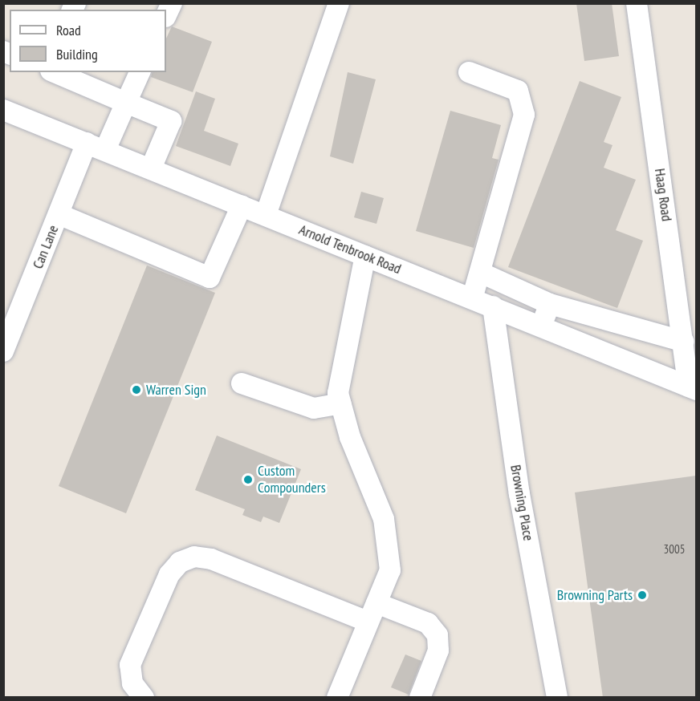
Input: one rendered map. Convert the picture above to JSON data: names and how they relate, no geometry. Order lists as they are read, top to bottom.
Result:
{
  "streets": {
    "street": [
      "Haag Road",
      "Can Lane",
      "Arnold Tenbrook Road",
      "Browning Place"
    ]
  },
  "crossings": [
    ["Haag Road", "Arnold Tenbrook Road"],
    ["Can Lane", "Arnold Tenbrook Road"],
    ["Arnold Tenbrook Road", "Browning Place"]
  ],
  "places": ["Warren Sign", "Custom Compounders", "Browning Parts"],
  "house_numbers": ["3005"],
  "legend": ["Road", "Building"]
}
